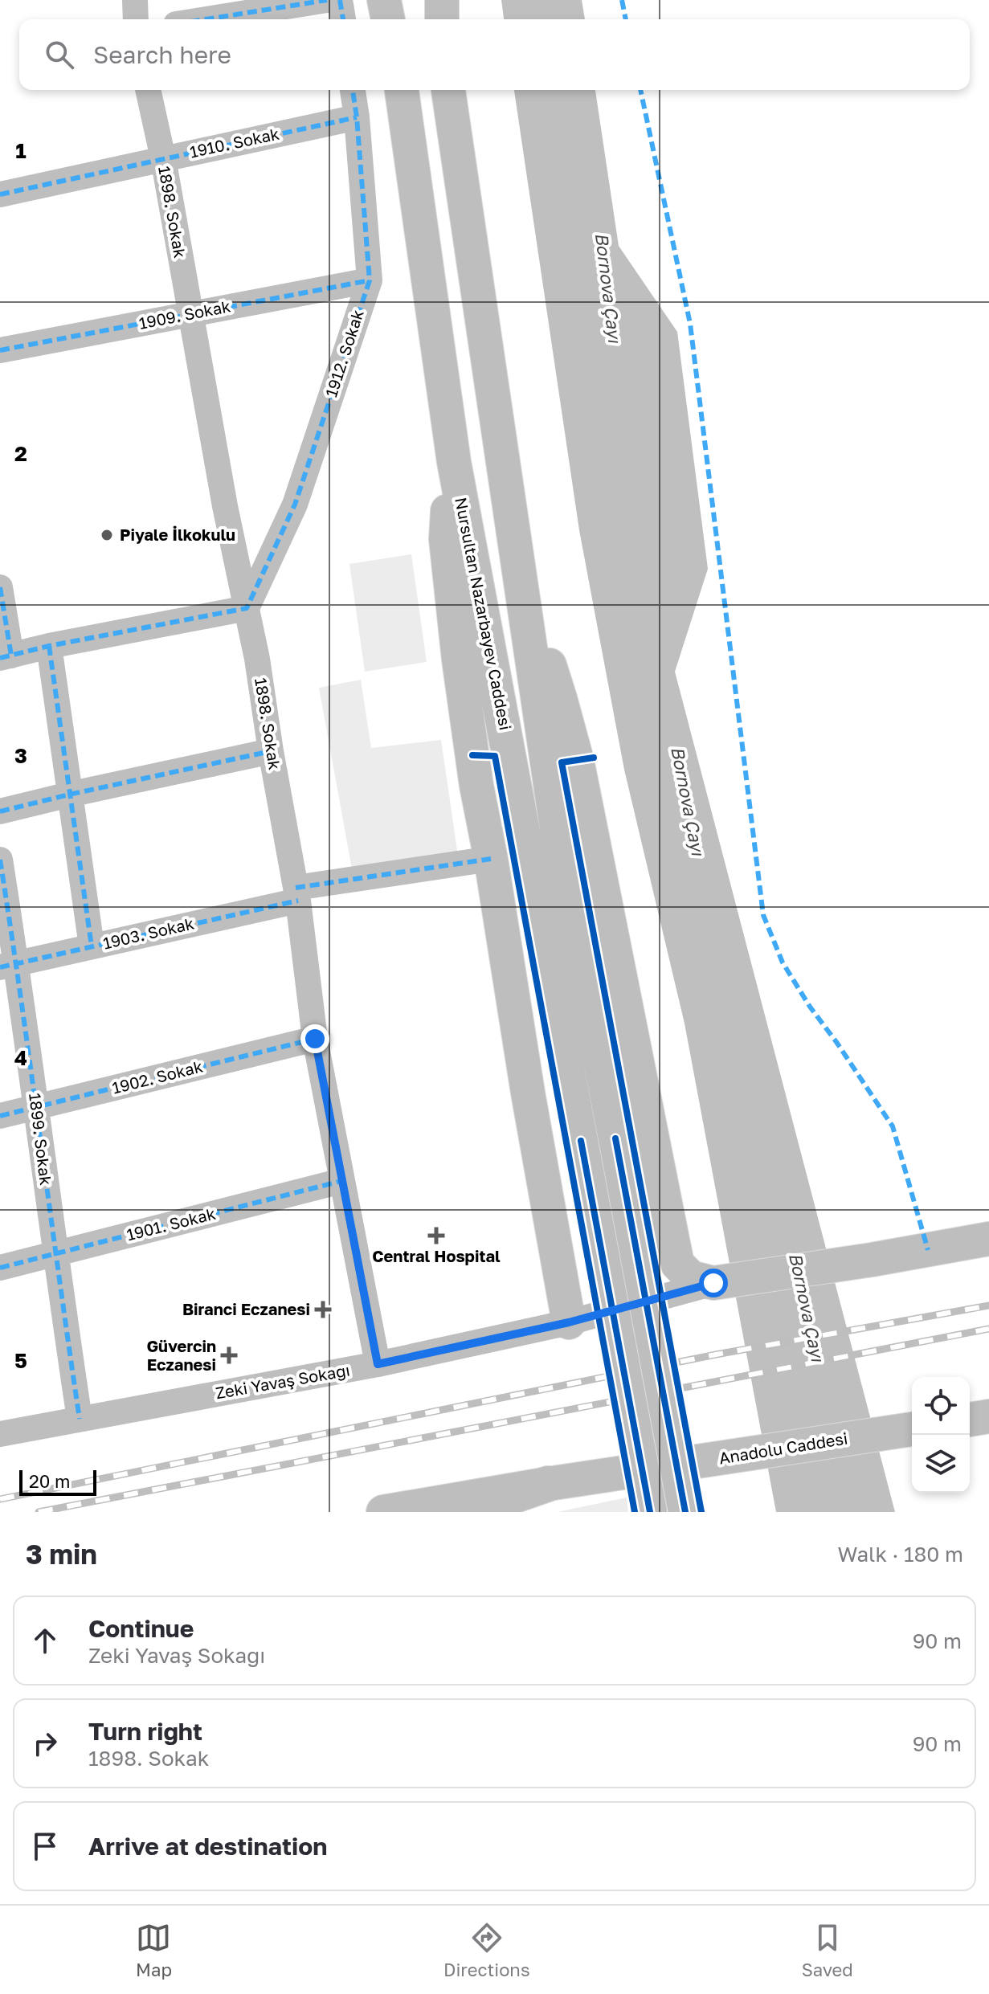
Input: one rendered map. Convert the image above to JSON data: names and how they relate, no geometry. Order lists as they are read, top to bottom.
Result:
{
  "streets": {
    "main road": ["Nursultan Nazarbayev Caddesi", "Anadolu Caddesi"],
    "street": [
      "1910. Sokak",
      "1898. Sokak",
      "1909. Sokak",
      "1912. Sokak",
      "1903. Sokak",
      "1902. Sokak",
      "1899. Sokak",
      "1901. Sokak",
      "Zeki Yavaş Sokağı"
    ]
  },
  "crossings": [
    ["1910. Sokak", "1898. Sokak"],
    ["1910. Sokak", "1912. Sokak"],
    ["1898. Sokak", "1909. Sokak"],
    ["1898. Sokak", "1912. Sokak"],
    ["1898. Sokak", "1903. Sokak"],
    ["1898. Sokak", "1902. Sokak"],
    ["1898. Sokak", "1901. Sokak"],
    ["1898. Sokak", "Zeki Yavaş Sokağı"],
    ["1909. Sokak", "1912. Sokak"],
    ["1903. Sokak", "1899. Sokak"],
    ["1902. Sokak", "1899. Sokak"],
    ["1899. Sokak", "1901. Sokak"],
    ["1899. Sokak", "Zeki Yavaş Sokağı"]
  ],
  "water": ["Bornova Çayı"],
  "places": {
    "other": ["Piyale İlkokulu"],
    "health": ["Central Hospital", "Biranci Eczanesi", "Güvercin Eczanesi"]
  },
  "scale_bar": "20 m",
  "page": {
    "search": "Search here",
    "scale": "20 m",
    "heading": ["3 min", "Walk · 180 m"],
    "list": [
      ["Continue", "Zeki Yavaş Sokağı", "90 m"],
      ["Turn right", "1898. Sokak", "90 m"],
      "Arrive at destination"
    ],
    "nav": ["Map", "Directions", "Saved"]
  },
  "grid": {
    "rows": [
      "1",
      "2",
      "3",
      "4",
      "5"
    ]
  }
}
